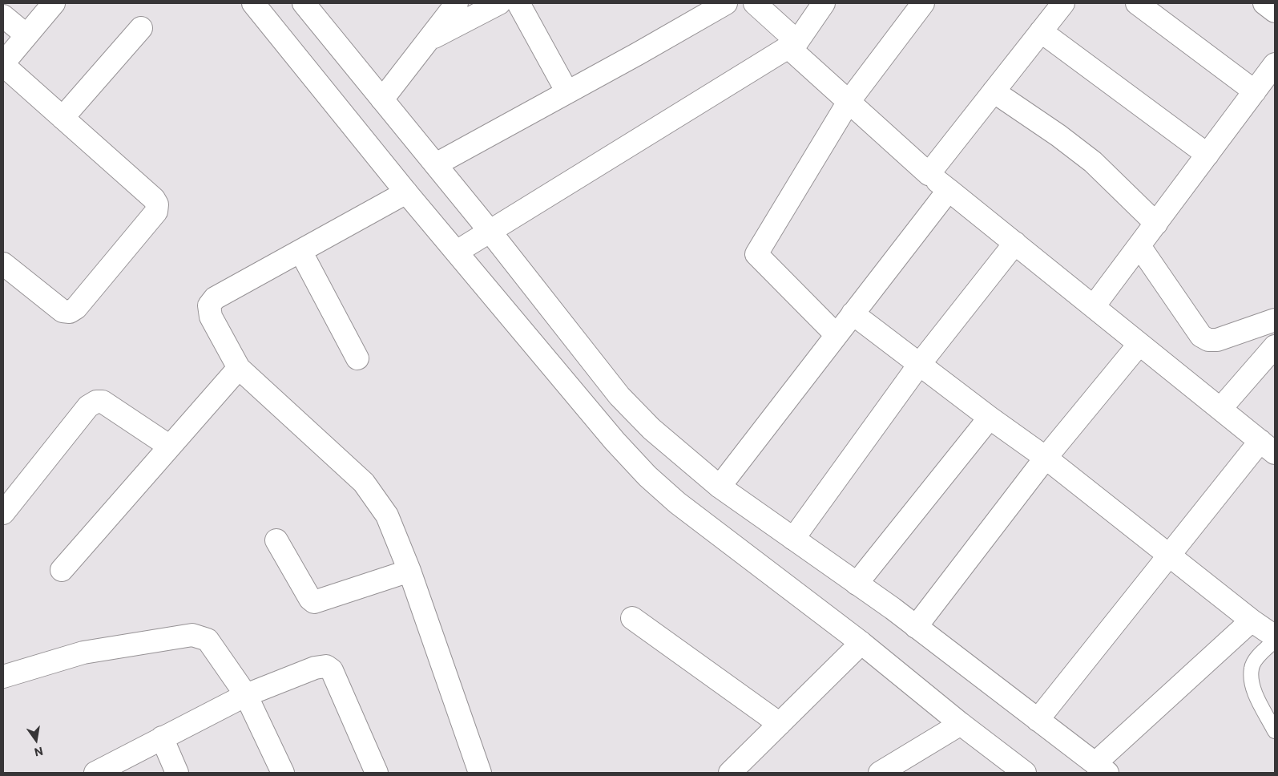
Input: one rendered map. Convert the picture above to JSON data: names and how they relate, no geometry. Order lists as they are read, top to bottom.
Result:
{
  "north": "bottom"
}
